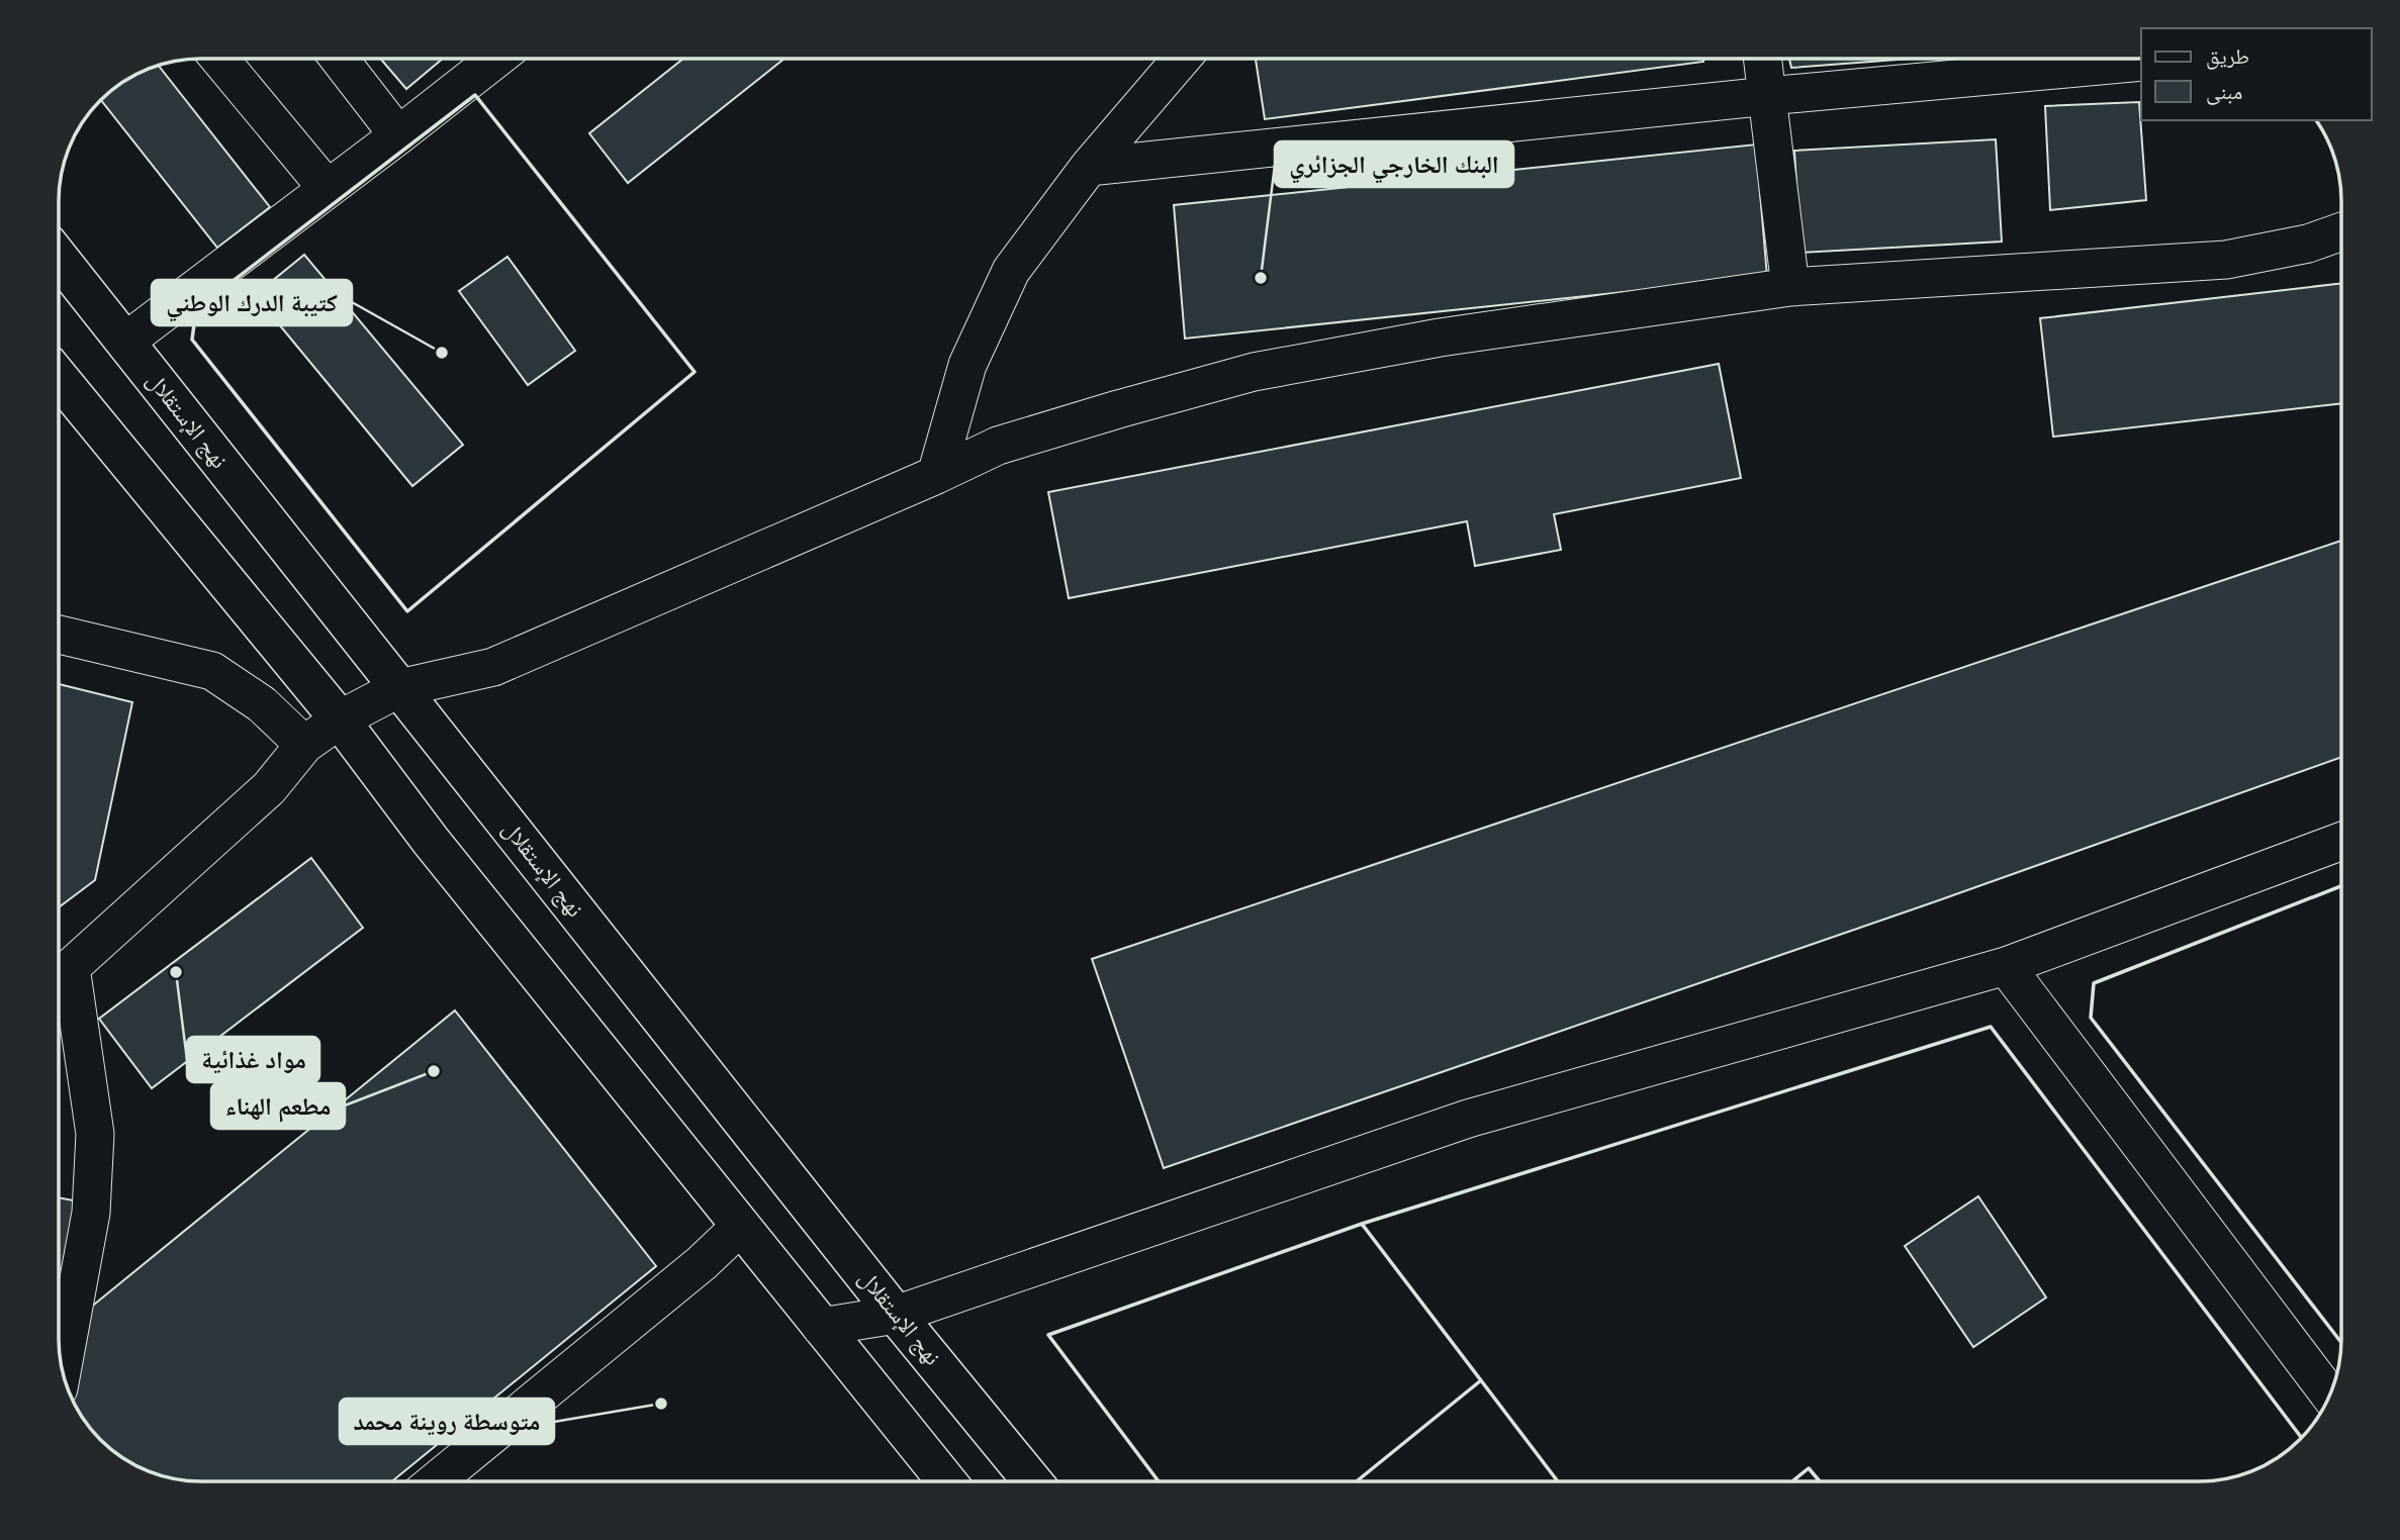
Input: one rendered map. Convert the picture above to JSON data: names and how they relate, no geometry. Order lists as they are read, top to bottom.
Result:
{
  "streets": {
    "main road": ["نهج الإستقلال"]
  },
  "places": [
    "البنك الخارجي الجزائري",
    "كتيبة الدرك الوطني",
    "مواد غذائية",
    "مطعم الهناء",
    "متوسطة روينة محمد"
  ],
  "legend": ["طريق", "مبنى"]
}
